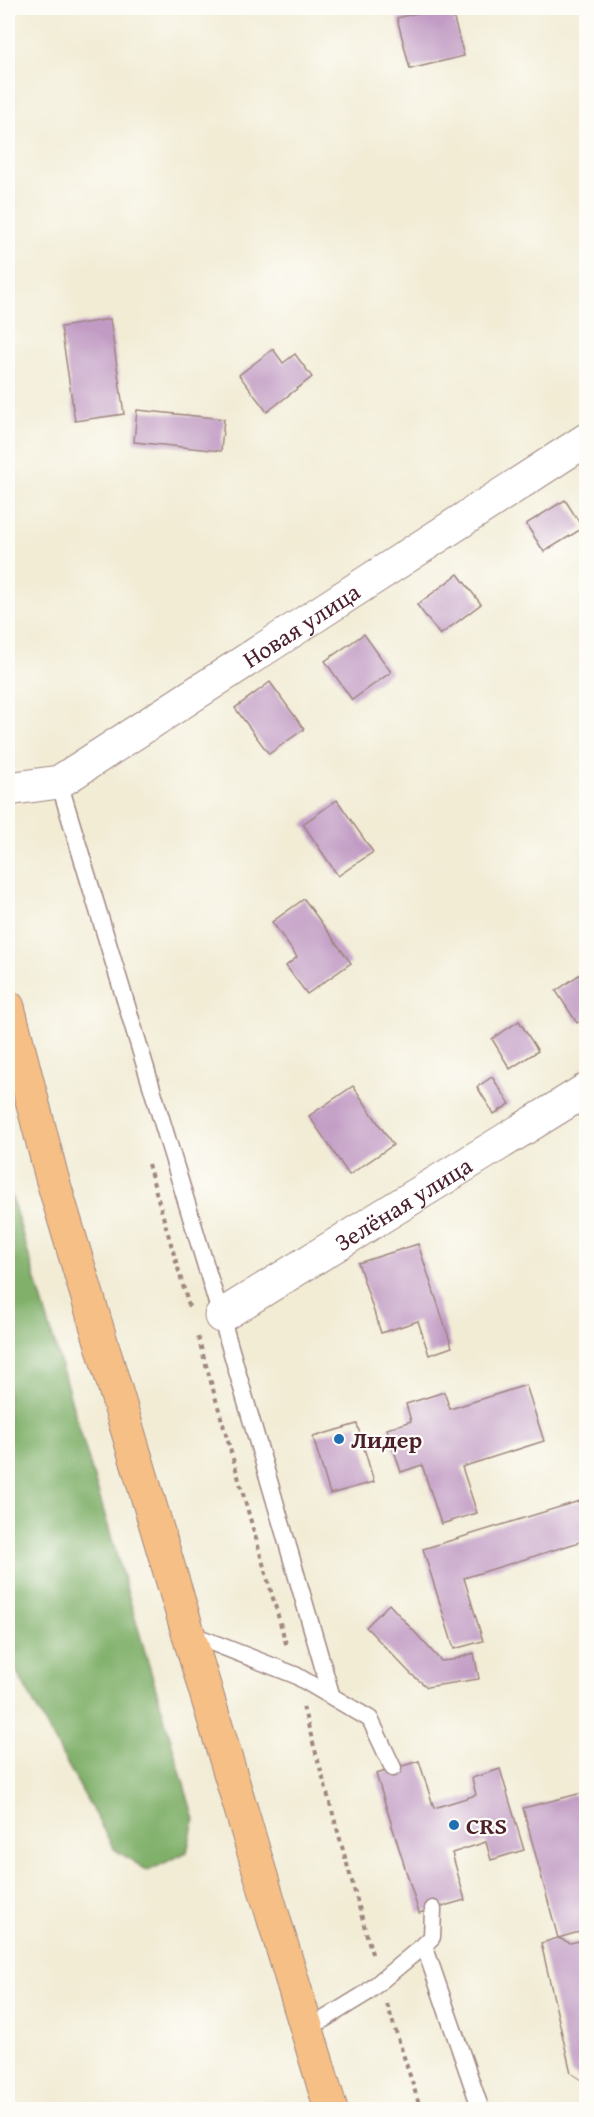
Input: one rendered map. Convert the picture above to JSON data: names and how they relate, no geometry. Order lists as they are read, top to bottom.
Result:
{
  "streets": {
    "street": ["Новая улица", "Зелёная улица"]
  },
  "places": ["Лидер", "CRS"]
}
